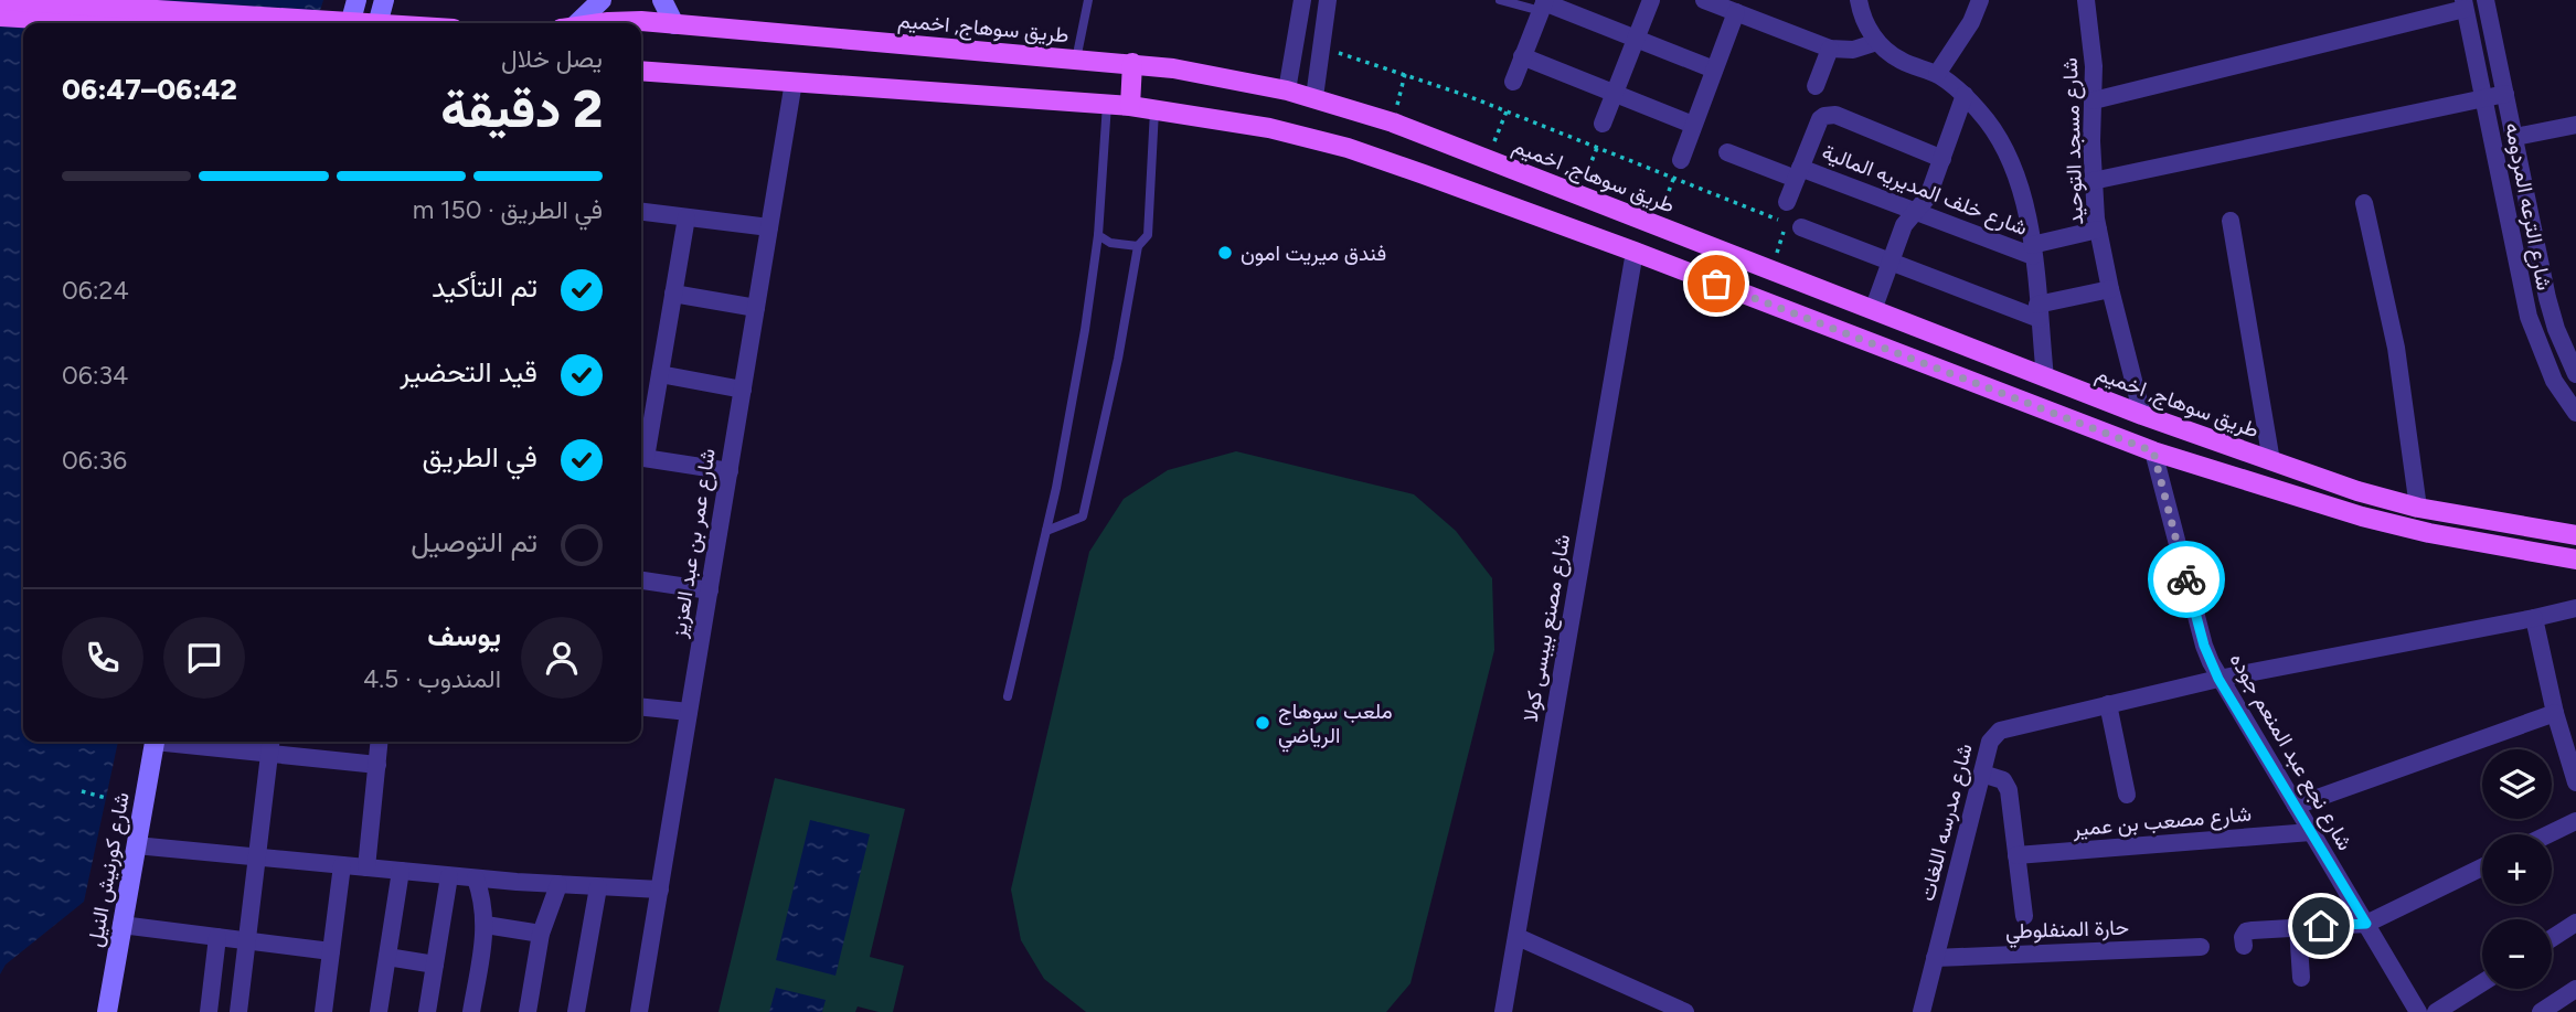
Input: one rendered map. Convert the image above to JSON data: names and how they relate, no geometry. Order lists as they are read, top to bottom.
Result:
{
  "streets": {
    "main road": ["طريق سوهاج, اخميم", "شارع كورنيش النيل"],
    "street": [
      "شارع مسجد التوحيد",
      "شارع خلف المديريه المالية",
      "شارع الترعه المردومه",
      "شارع عمر بن عبد العزيز",
      "شارع مصنع بيبسى كولا",
      "شارع نجع عبد المنعم جوده",
      "شارع مصعب بن عمير",
      "شارع مدرسه اللغات",
      "حارة المنفلوطي"
    ]
  },
  "crossings": [
    ["طريق سوهاج, اخميم", "شارع مسجد التوحيد"],
    ["شارع نجع عبد المنعم جوده", "شارع مصعب بن عمير"],
    ["شارع نجع عبد المنعم جوده", "شارع مدرسه اللغات"],
    ["شارع مدرسه اللغات", "حارة المنفلوطي"]
  ],
  "places": ["فندق ميريت امون", "ملعب سوهاج الرياضي"],
  "page": {
    "heading": ["2 دقيقة", "يصل خلال", "06:42–06:47"],
    "panel": ["يوسف", "المندوب · 4.5"],
    "bar": "في الطريق · 150 m",
    "list": [
      ["تم التأكيد", "06:24"],
      ["قيد التحضير", "06:34"],
      ["في الطريق", "06:36"],
      "تم التوصيل"
    ],
    "map_buttons": ["+", "−"]
  }
}
